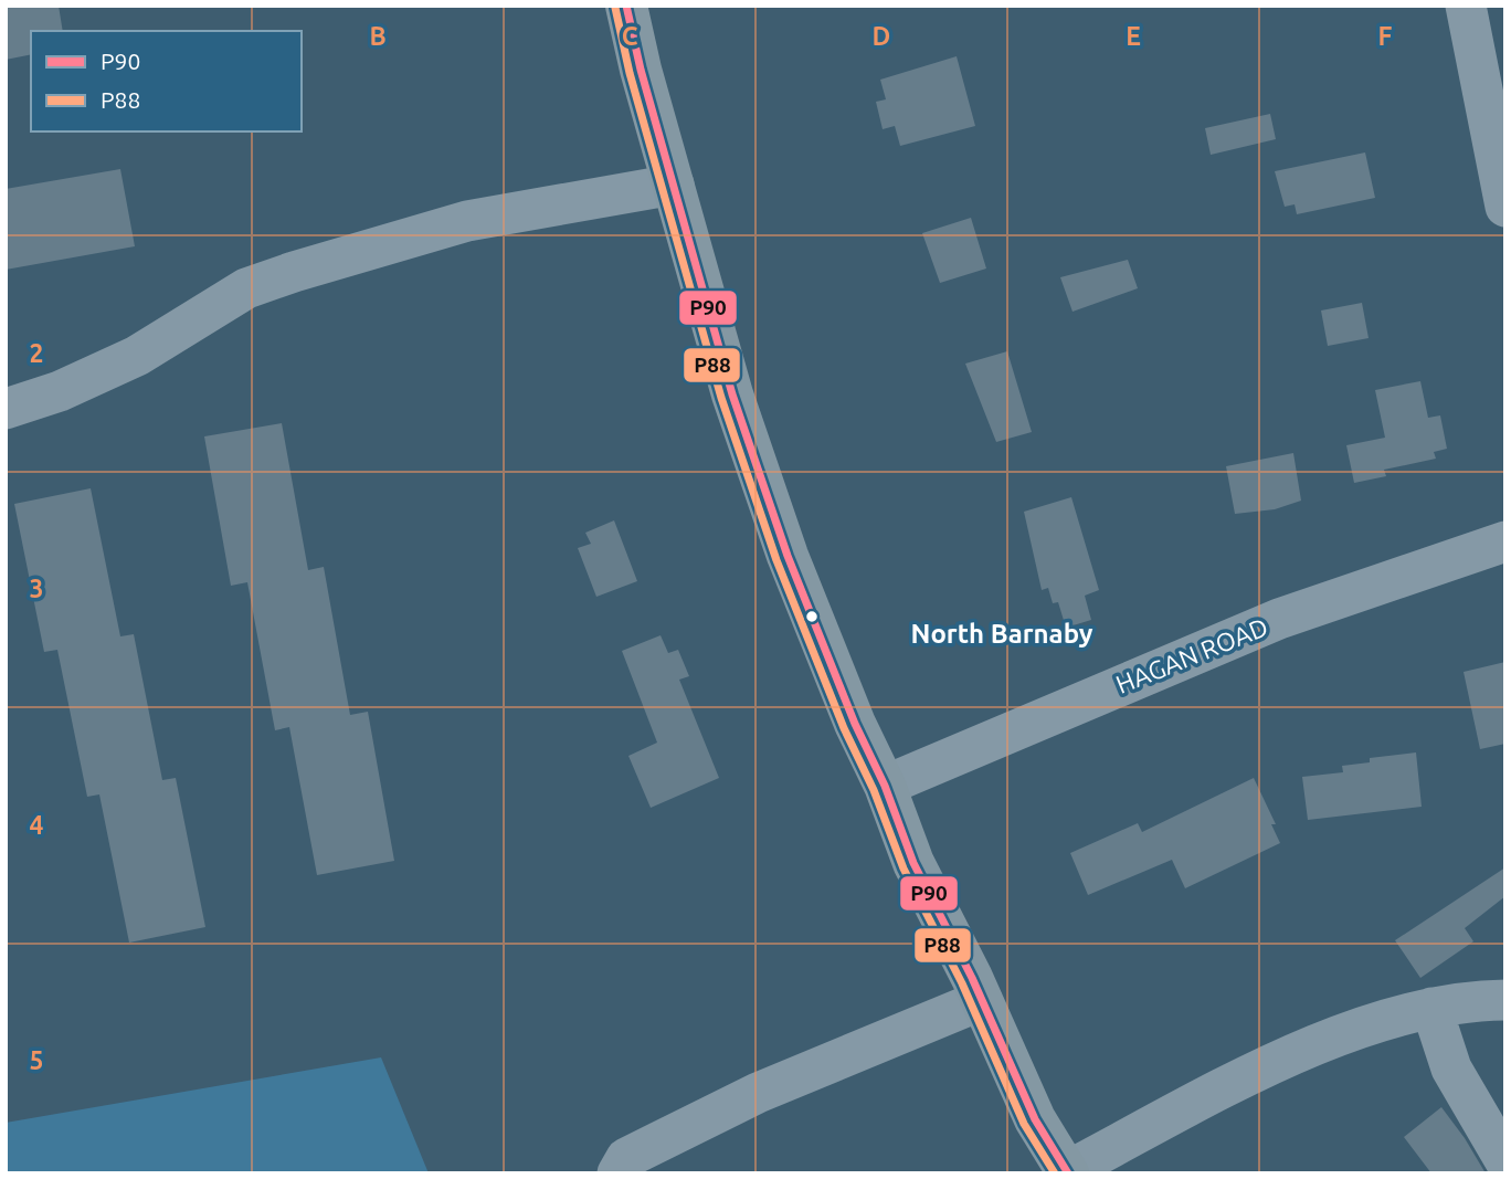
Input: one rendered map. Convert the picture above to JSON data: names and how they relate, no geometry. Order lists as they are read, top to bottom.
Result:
{
  "streets": {
    "street": ["HAGAN ROAD"]
  },
  "districts": ["North Barnaby"],
  "lines": ["transit line P90", "transit line P88"],
  "legend": ["P90", "P88"],
  "grid": {
    "columns": [
      "B",
      "C",
      "D",
      "E",
      "F"
    ],
    "rows": [
      "2",
      "3",
      "4",
      "5"
    ]
  }
}
